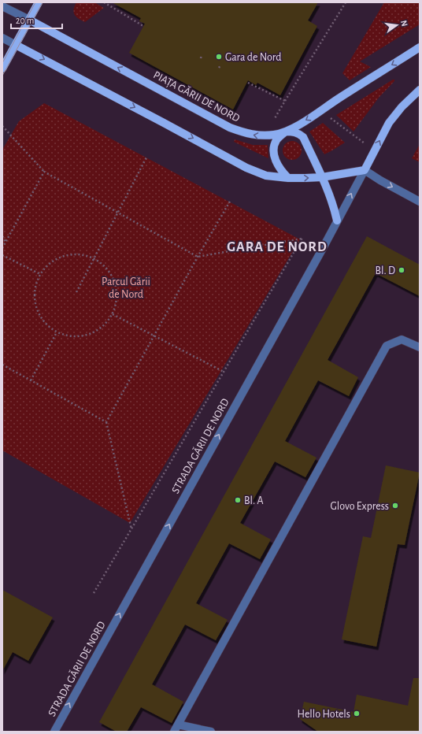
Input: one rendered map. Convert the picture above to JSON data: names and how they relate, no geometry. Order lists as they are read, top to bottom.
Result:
{
  "streets": {
    "main road": ["PIAȚA GĂRII DE NORD"],
    "street": ["STRADA GĂRII DE NORD"]
  },
  "one_way": ["STRADA GĂRII DE NORD"],
  "districts": ["GARA DE NORD"],
  "parks": ["Parcul Gării de Nord"],
  "places": [
    "Gara de Nord",
    "Bl. D",
    "Bl. A",
    "Glovo Express",
    "Hello Hotels"
  ],
  "scale_bar": "20 m",
  "north": "right"
}
